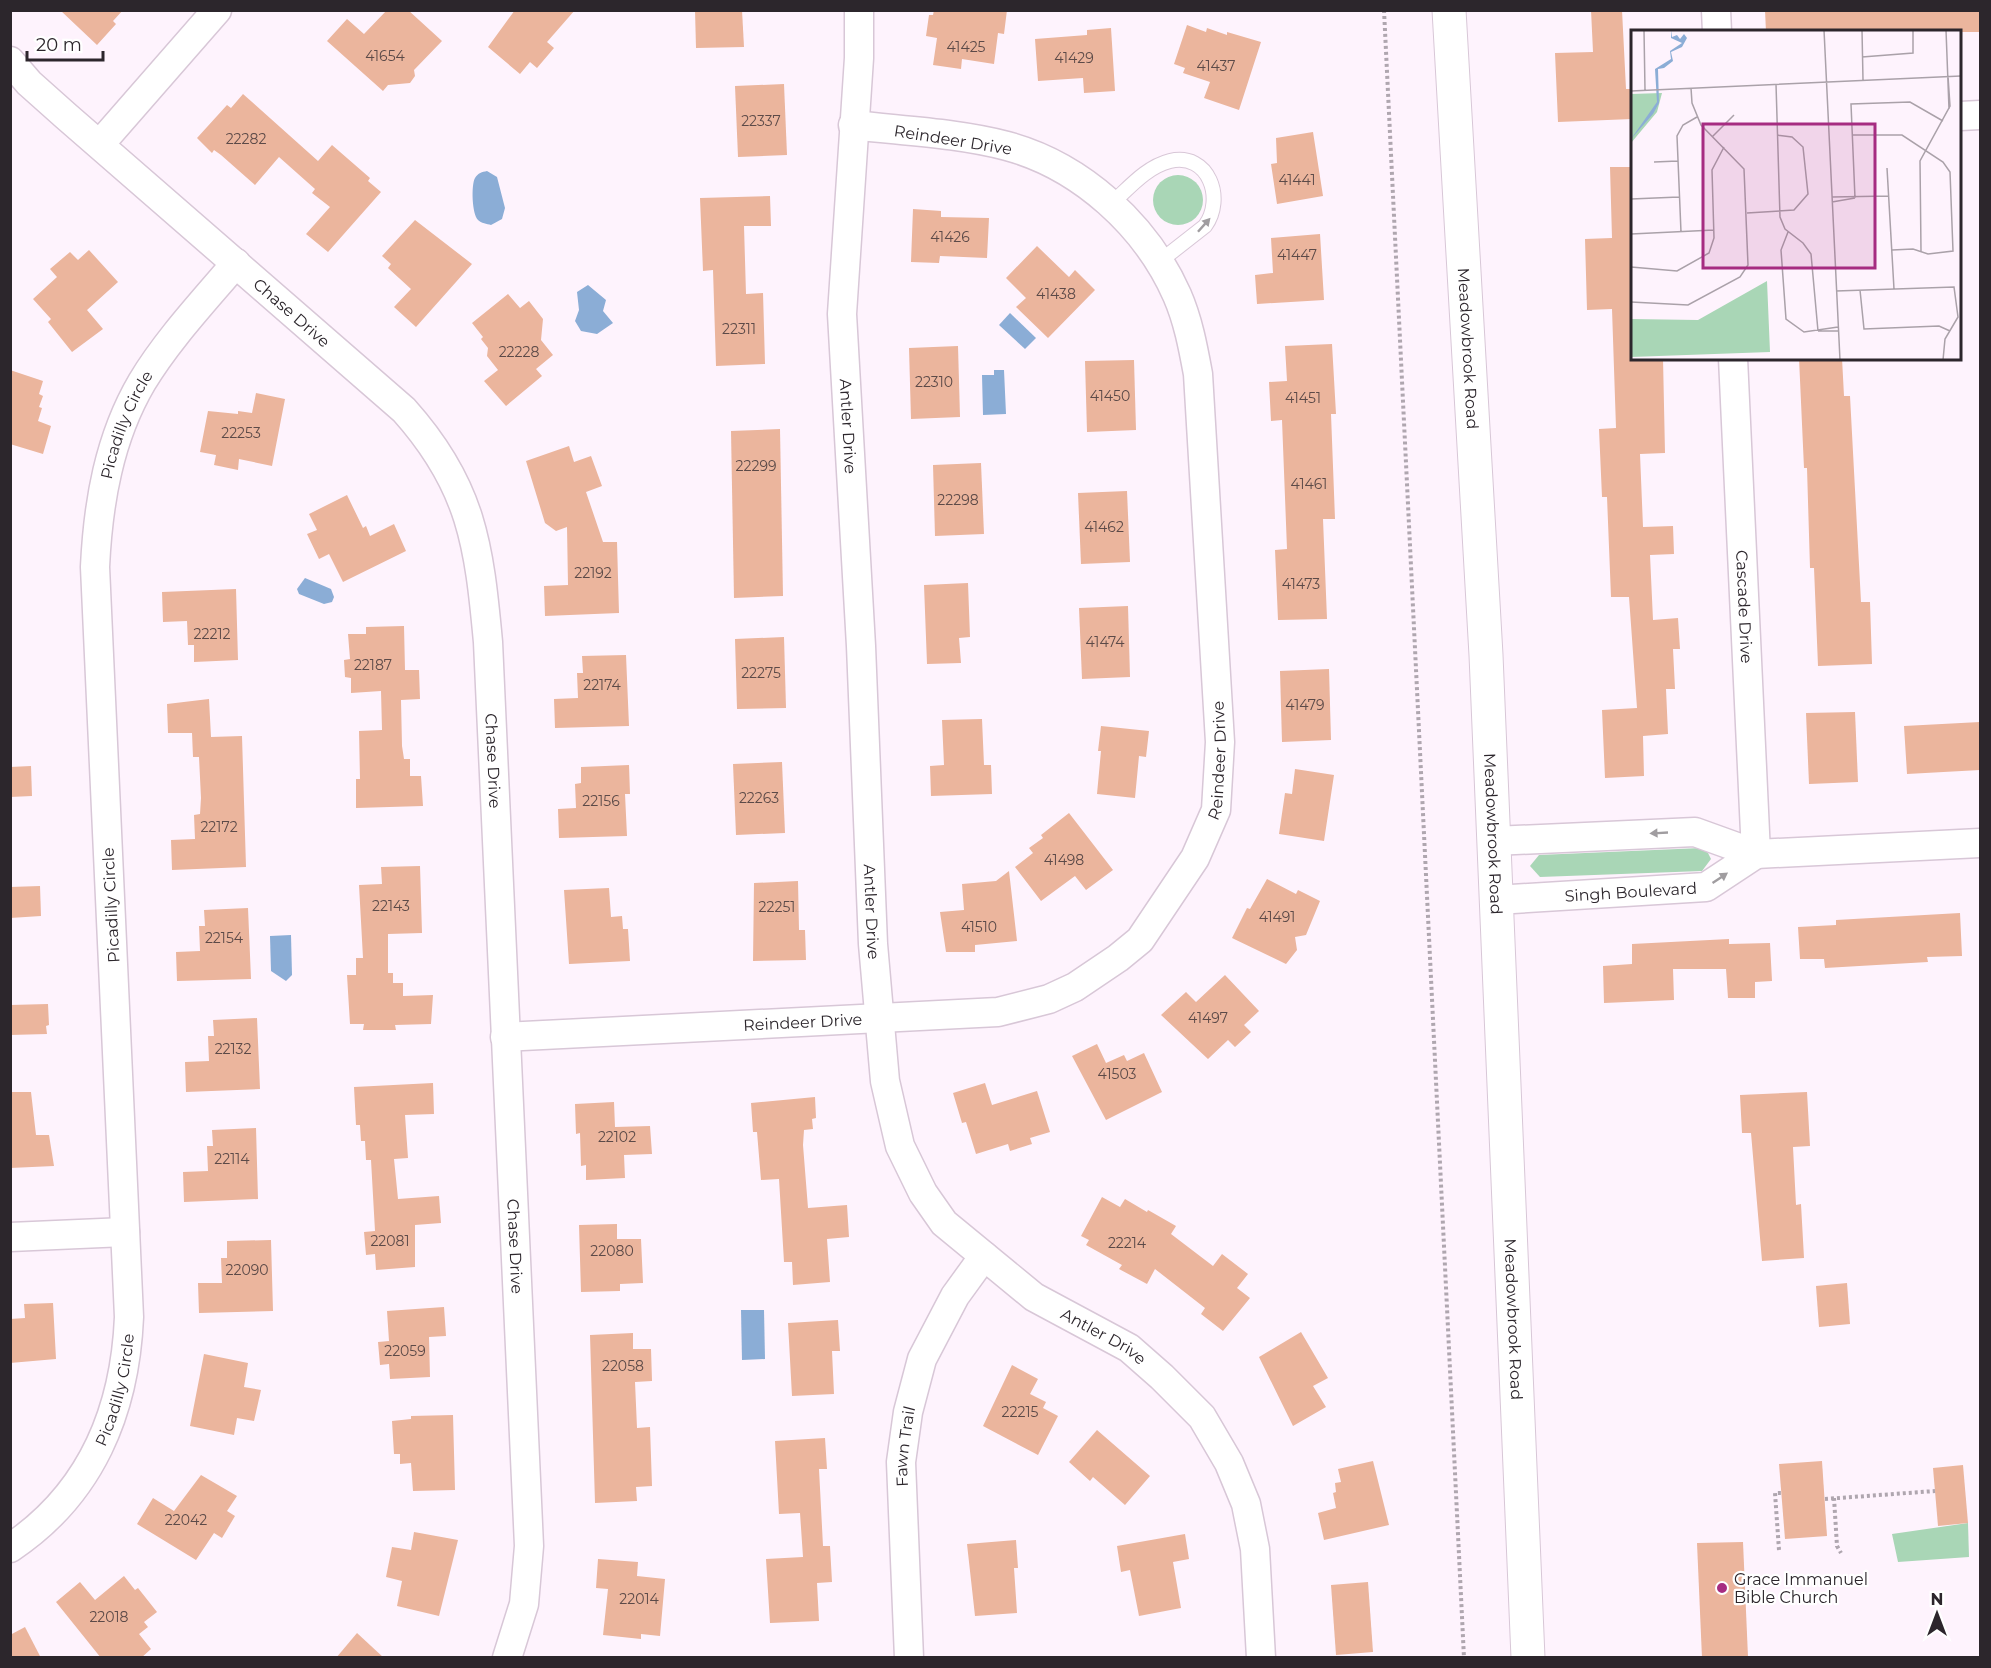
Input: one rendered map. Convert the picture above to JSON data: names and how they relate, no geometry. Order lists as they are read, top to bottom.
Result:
{
  "streets": {
    "street": [
      "Reindeer Drive",
      "Chase Drive",
      "Meadowbrook Road",
      "Picadilly Circle",
      "Antler Drive",
      "Cascade Drive",
      "Singh Boulevard",
      "Fawn Trail"
    ]
  },
  "crossings": [
    ["Reindeer Drive", "Chase Drive"],
    ["Reindeer Drive", "Antler Drive"],
    ["Chase Drive", "Picadilly Circle"],
    ["Meadowbrook Road", "Singh Boulevard"],
    ["Antler Drive", "Fawn Trail"],
    ["Cascade Drive", "Singh Boulevard"]
  ],
  "places": ["Grace Immanuel Bible Church"],
  "house_numbers": [
    "41425",
    "41654",
    "41429",
    "41437",
    "22337",
    "22282",
    "41441",
    "41426",
    "41447",
    "41438",
    "22311",
    "22228",
    "22310",
    "41450",
    "41451",
    "22253",
    "22299",
    "41461",
    "22298",
    "41462",
    "22192",
    "41473",
    "22212",
    "41474",
    "22187",
    "22275",
    "22174",
    "41479",
    "22263",
    "22156",
    "22172",
    "41498",
    "22143",
    "22251",
    "41491",
    "41510",
    "22154",
    "41497",
    "22132",
    "41503",
    "22102",
    "22114",
    "22081",
    "22214",
    "22080",
    "22090",
    "22059",
    "22058",
    "22215",
    "22042",
    "22014",
    "22018"
  ],
  "scale_bar": "20 m",
  "north": "top"
}
